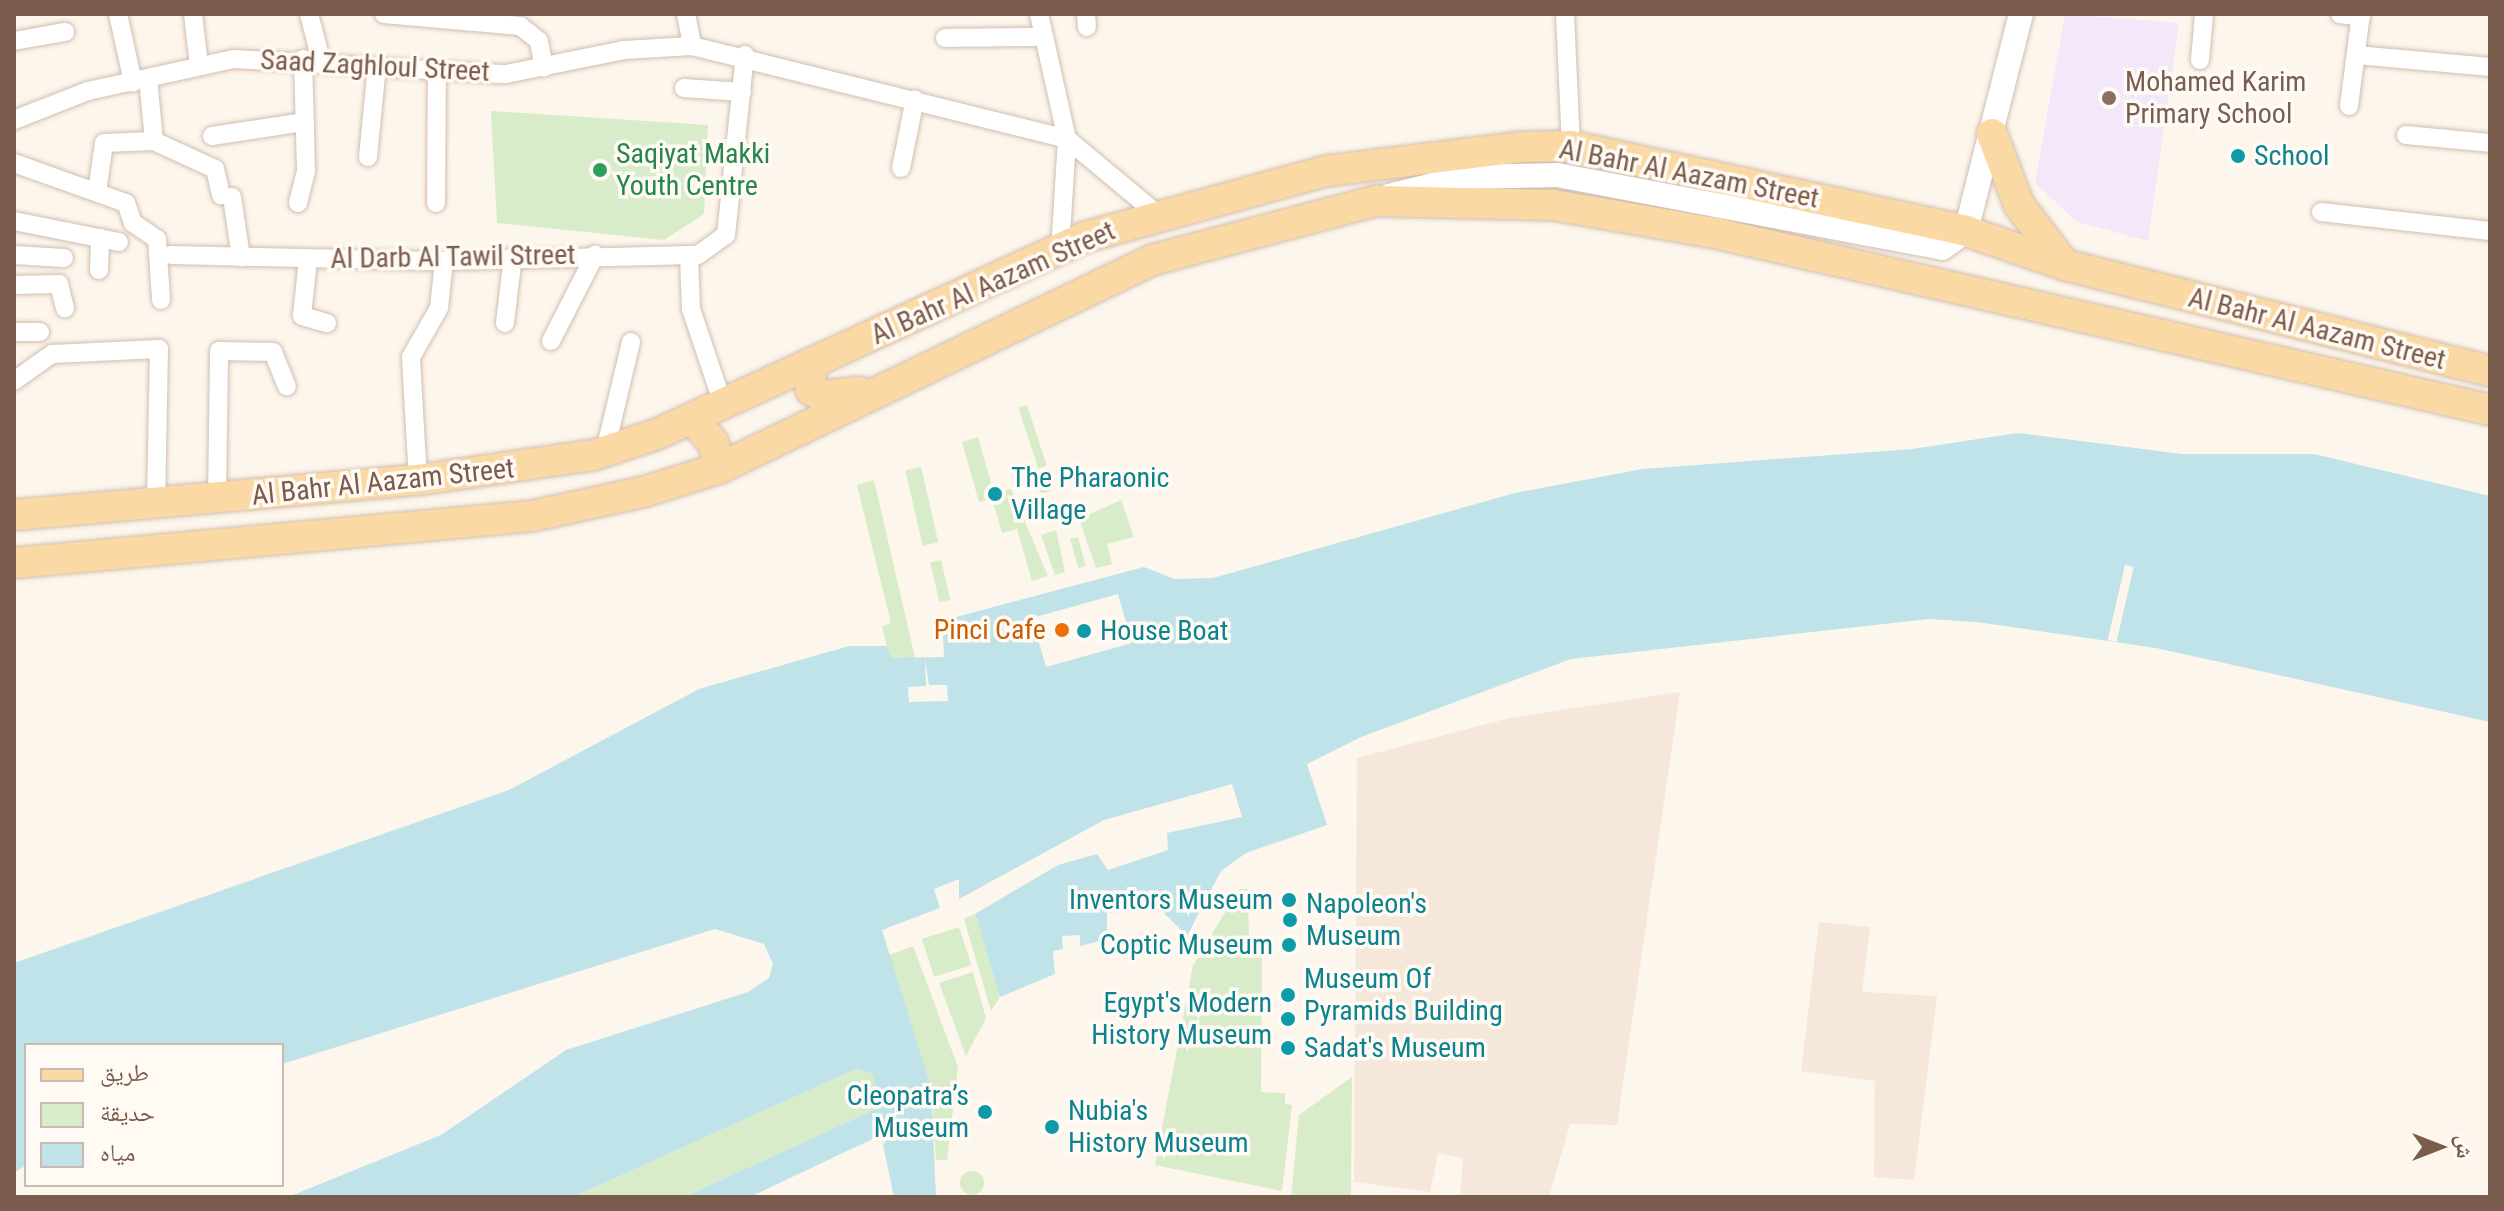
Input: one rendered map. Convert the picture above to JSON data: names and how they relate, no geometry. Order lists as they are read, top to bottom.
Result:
{
  "streets": {
    "main road": ["Al Bahr Al Aazam Street"],
    "street": ["Saad Zaghloul Street", "Al Darb Al Tawil Street"]
  },
  "places": [
    "Mohamed Karim Primary School",
    "School",
    "Saqiyat Makki Youth Centre",
    "The Pharaonic Village",
    "Pinci Cafe",
    "House Boat",
    "Inventors Museum",
    "Napoleon's Museum",
    "Coptic Museum",
    "Museum Of Pyramids Building",
    "Egypt's Modern History Museum",
    "Sadat's Museum",
    "Cleopatra’s Museum",
    "Nubia's History Museum"
  ],
  "legend": ["طريق", "حديقة", "مياه"],
  "north": "right"
}
